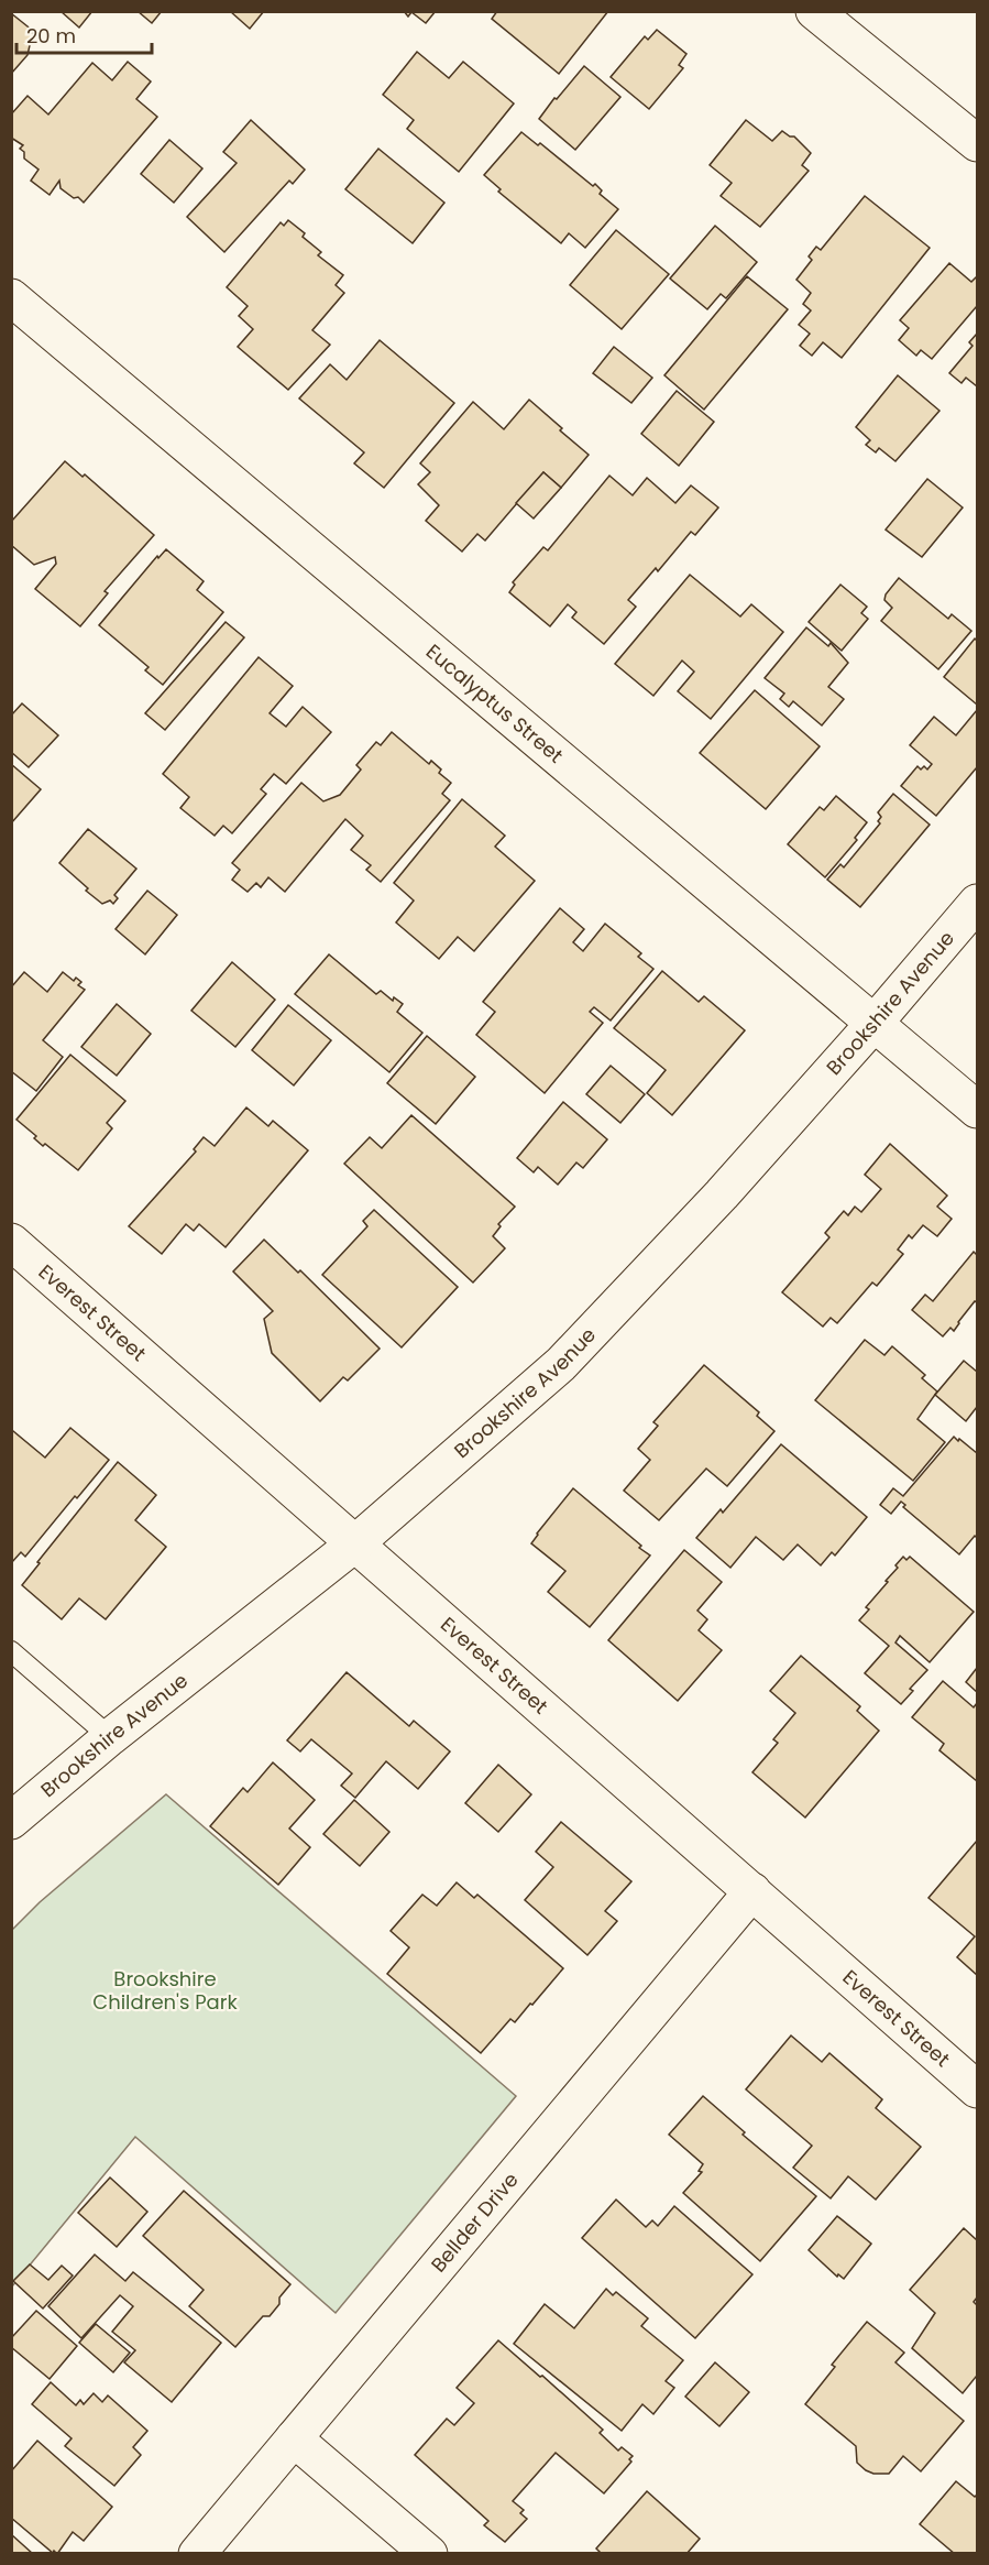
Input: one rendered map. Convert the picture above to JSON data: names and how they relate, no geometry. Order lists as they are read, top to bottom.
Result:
{
  "streets": {
    "street": [
      "Eucalyptus Street",
      "Brookshire Avenue",
      "Everest Street",
      "Bellder Drive"
    ]
  },
  "crossings": [
    ["Eucalyptus Street", "Brookshire Avenue"],
    ["Brookshire Avenue", "Everest Street"],
    ["Everest Street", "Bellder Drive"]
  ],
  "parks": ["Brookshire Children's Park"],
  "scale_bar": "20 m"
}
